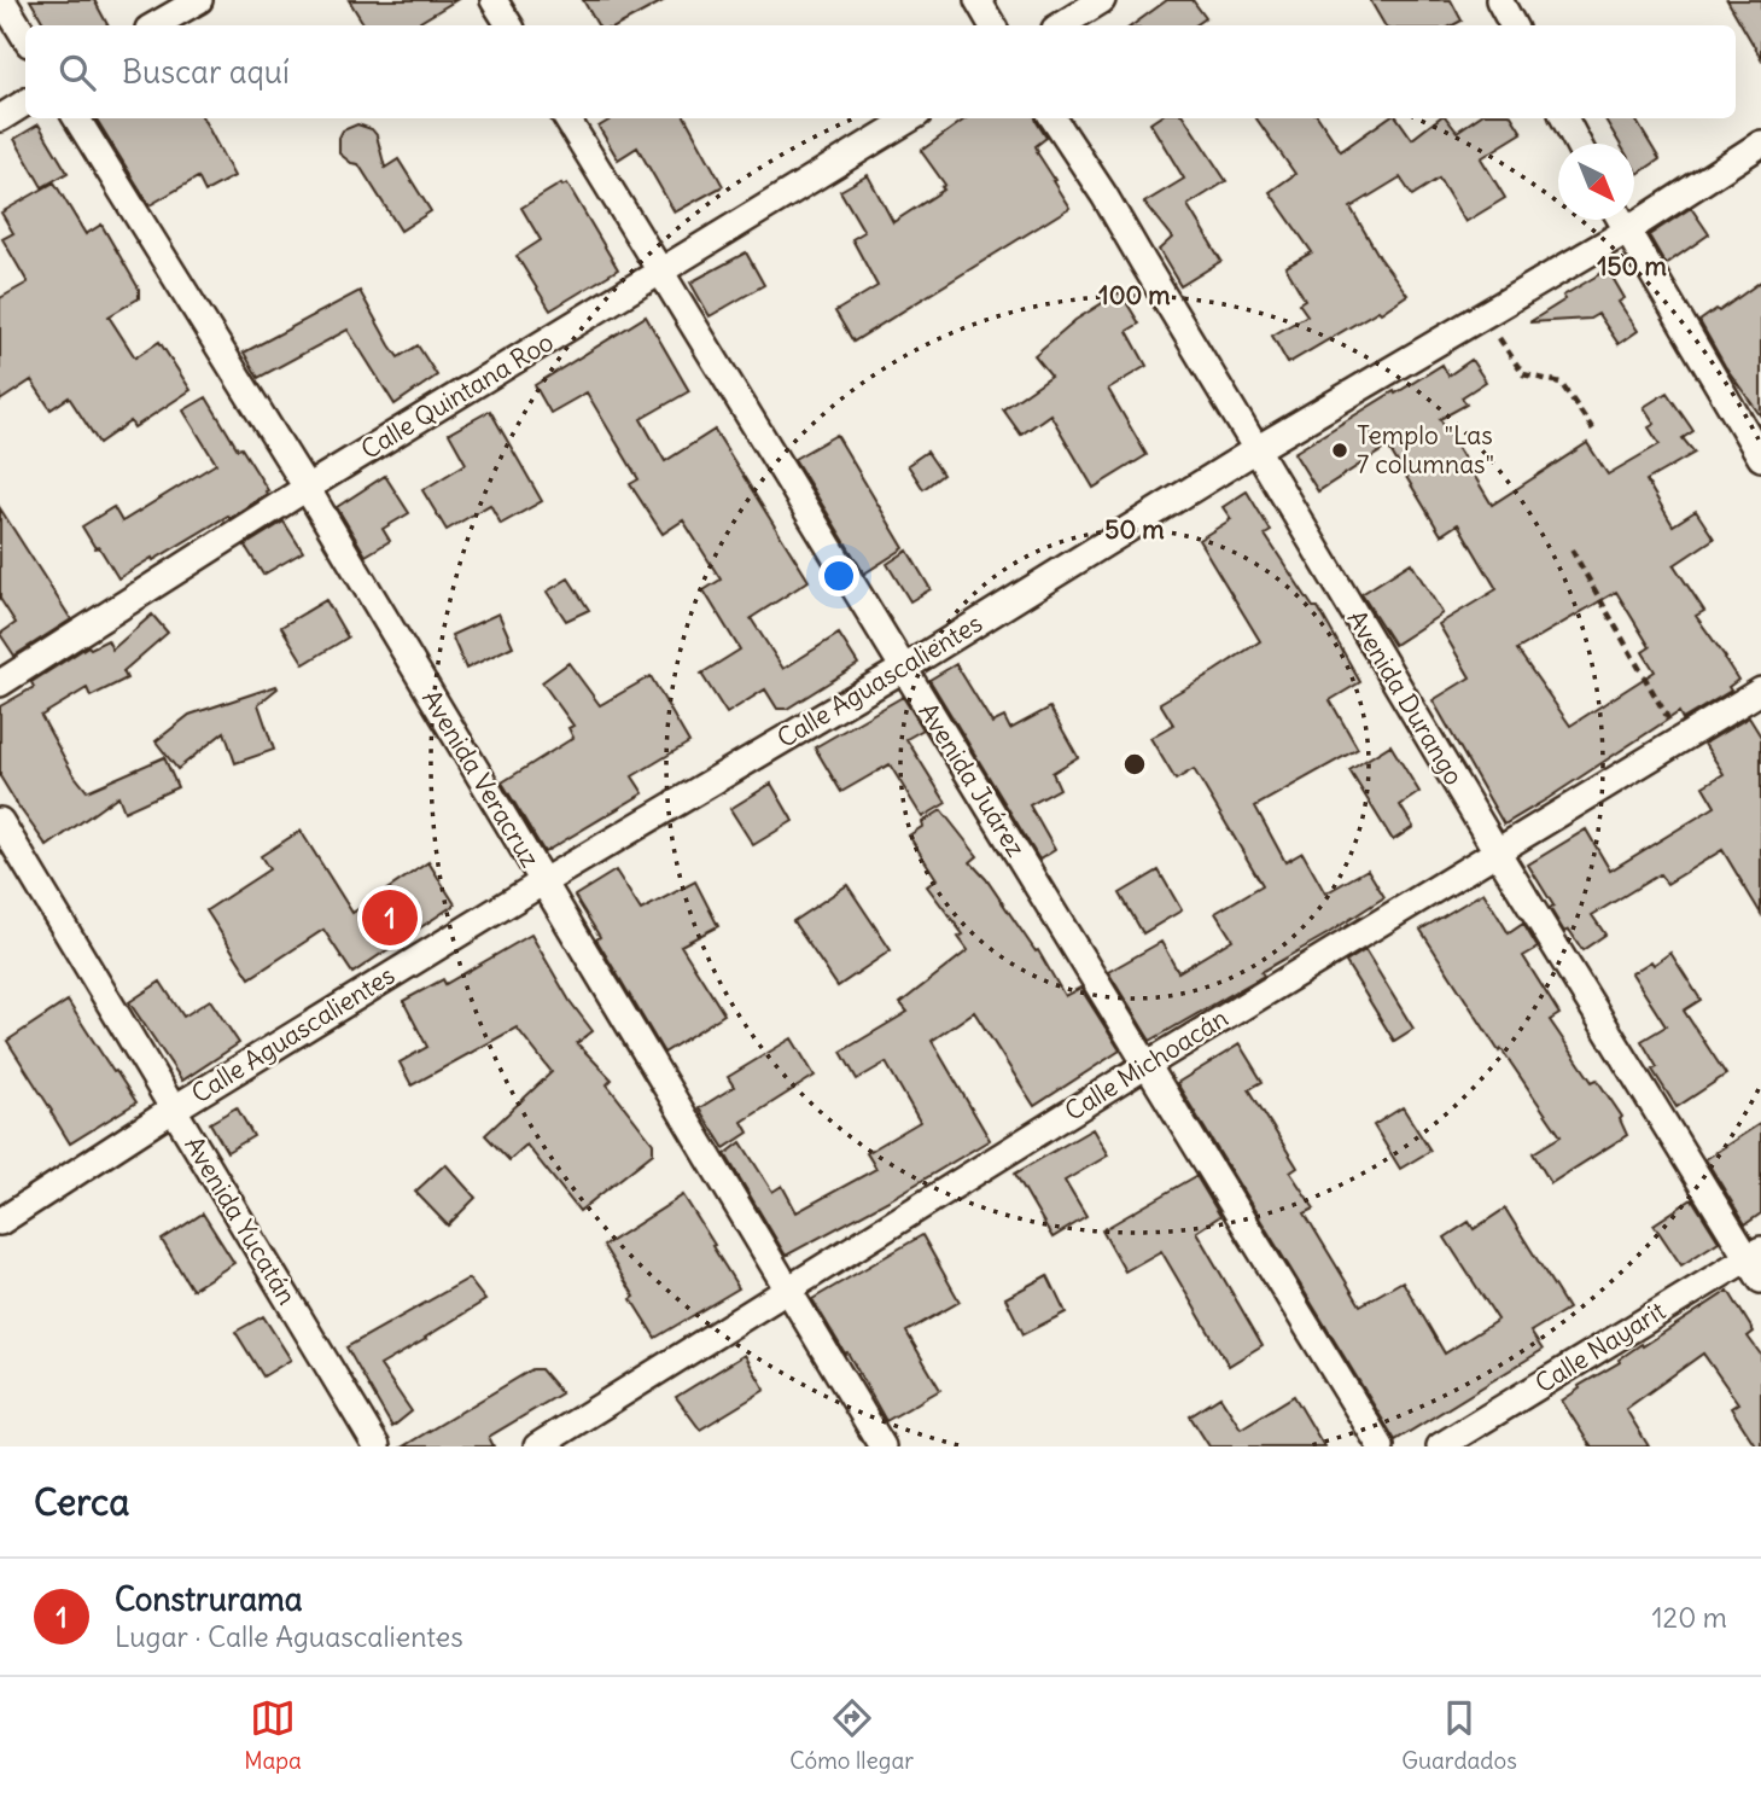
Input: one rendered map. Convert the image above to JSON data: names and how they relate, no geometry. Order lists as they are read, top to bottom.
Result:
{
  "streets": {
    "street": [
      "Calle Quintana Roo",
      "Calle Aguascalientes",
      "Avenida Durango",
      "Avenida Veracruz",
      "Avenida Juárez",
      "Calle Michoacán",
      "Avenida Yucatán",
      "Calle Nayarit"
    ]
  },
  "crossings": [
    ["Calle Quintana Roo", "Avenida Veracruz"],
    ["Calle Quintana Roo", "Avenida Juárez"],
    ["Calle Aguascalientes", "Avenida Durango"],
    ["Calle Aguascalientes", "Avenida Veracruz"],
    ["Calle Aguascalientes", "Avenida Juárez"],
    ["Calle Aguascalientes", "Avenida Yucatán"],
    ["Avenida Durango", "Calle Michoacán"],
    ["Avenida Durango", "Calle Nayarit"],
    ["Avenida Veracruz", "Calle Michoacán"],
    ["Avenida Juárez", "Calle Michoacán"]
  ],
  "places": ["Templo \"Las 7 columnas\""],
  "north": "bottom right",
  "page": {
    "search": "Buscar aquí",
    "pins": "1",
    "heading": "Cerca",
    "list": [
      {
        "mark": "1",
        "name": "Construrama",
        "note": "Lugar · Calle Aguascalientes",
        "value": "120 m"
      }
    ],
    "nav": ["Mapa", "Cómo llegar", "Guardados"]
  },
  "rings": ["150 m", "100 m", "50 m"]
}
